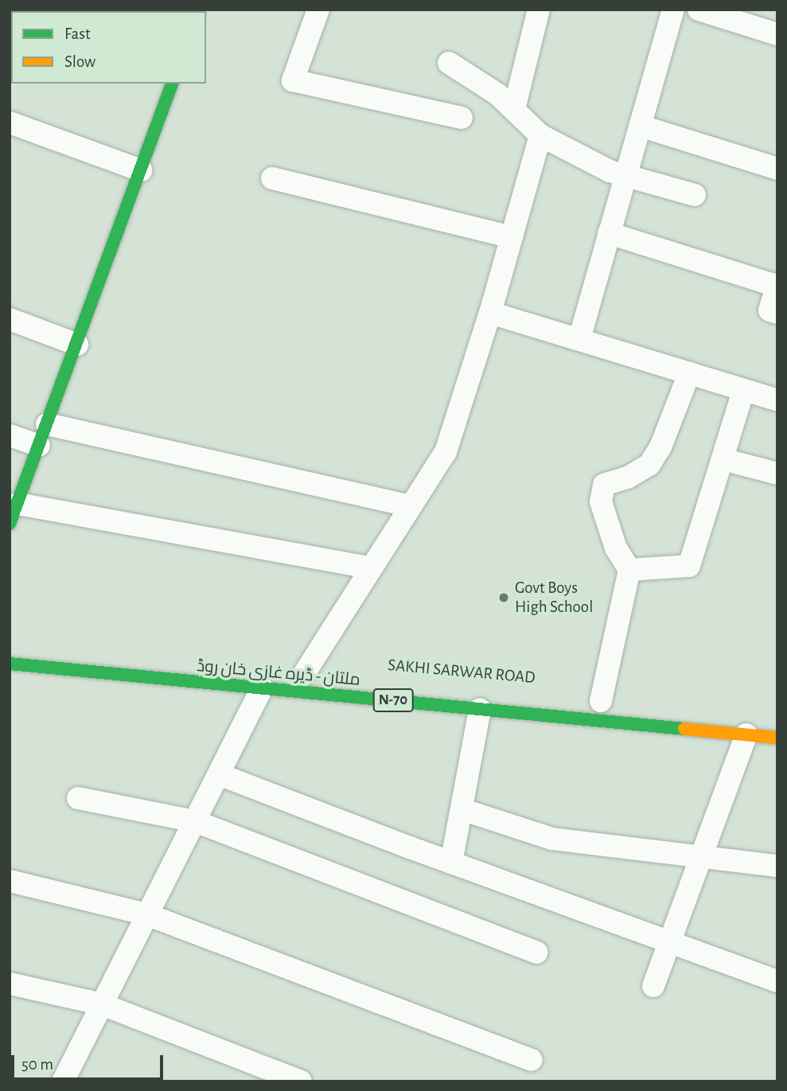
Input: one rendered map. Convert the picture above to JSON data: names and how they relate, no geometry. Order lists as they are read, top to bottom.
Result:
{
  "streets": {
    "main road": ["ملتان - ڈیرہ غازی خان روڈ", "N-70"]
  },
  "places": ["Govt Boys High School"],
  "legend": ["Fast", "Slow"],
  "scale_bar": "50 m"
}
